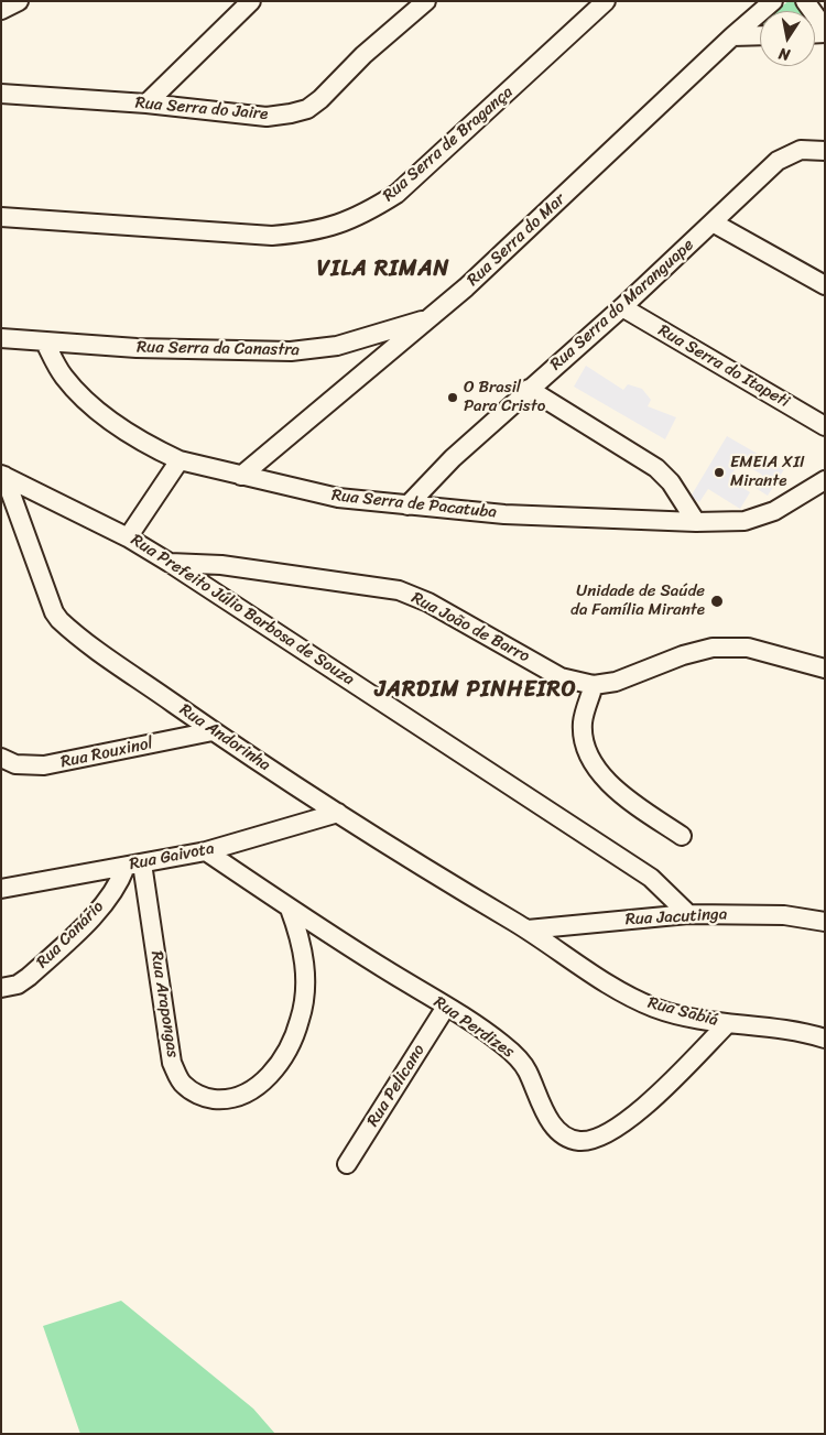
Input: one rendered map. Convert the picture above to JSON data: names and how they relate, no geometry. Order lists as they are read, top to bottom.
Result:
{
  "streets": {
    "street": [
      "Rua Serra do Jaire",
      "Rua Serra de Bragança",
      "Rua Serra do Mar",
      "Rua Serra do Maranguape",
      "Rua Serra da Canastra",
      "Rua Serra do Itapeti",
      "Rua Serra de Pacatuba",
      "Rua Prefeito Júlio Barbosa de Souza",
      "Rua João de Barro",
      "Rua Andorinha",
      "Rua Rouxinol",
      "Rua Gaivota",
      "Rua Jacutinga",
      "Rua Canário",
      "Rua Arapongas",
      "Rua Sabiá",
      "Rua Perdizes",
      "Rua Pelicano"
    ]
  },
  "crossings": [
    ["Rua Serra do Mar", "Rua Serra da Canastra"],
    ["Rua Serra do Mar", "Rua Serra de Pacatuba"],
    ["Rua Serra do Maranguape", "Rua Serra do Itapeti"],
    ["Rua Serra do Maranguape", "Rua Serra de Pacatuba"],
    ["Rua Serra da Canastra", "Rua Serra de Pacatuba"],
    ["Rua Prefeito Júlio Barbosa de Souza", "Rua João de Barro"],
    ["Rua Prefeito Júlio Barbosa de Souza", "Rua Andorinha"],
    ["Rua Prefeito Júlio Barbosa de Souza", "Rua Jacutinga"],
    ["Rua Andorinha", "Rua Rouxinol"],
    ["Rua Andorinha", "Rua Gaivota"],
    ["Rua Andorinha", "Rua Jacutinga"],
    ["Rua Andorinha", "Rua Sabiá"],
    ["Rua Gaivota", "Rua Canário"],
    ["Rua Gaivota", "Rua Arapongas"],
    ["Rua Gaivota", "Rua Perdizes"],
    ["Rua Jacutinga", "Rua Sabiá"],
    ["Rua Canário", "Rua Arapongas"],
    ["Rua Arapongas", "Rua Perdizes"],
    ["Rua Sabiá", "Rua Perdizes"],
    ["Rua Perdizes", "Rua Pelicano"]
  ],
  "districts": ["VILA RIMAN", "JARDIM PINHEIRO"],
  "places": ["O Brasil Para Cristo", "EMEIA XII Mirante", "Unidade de Saúde da Família Mirante"],
  "north": "bottom"
}
